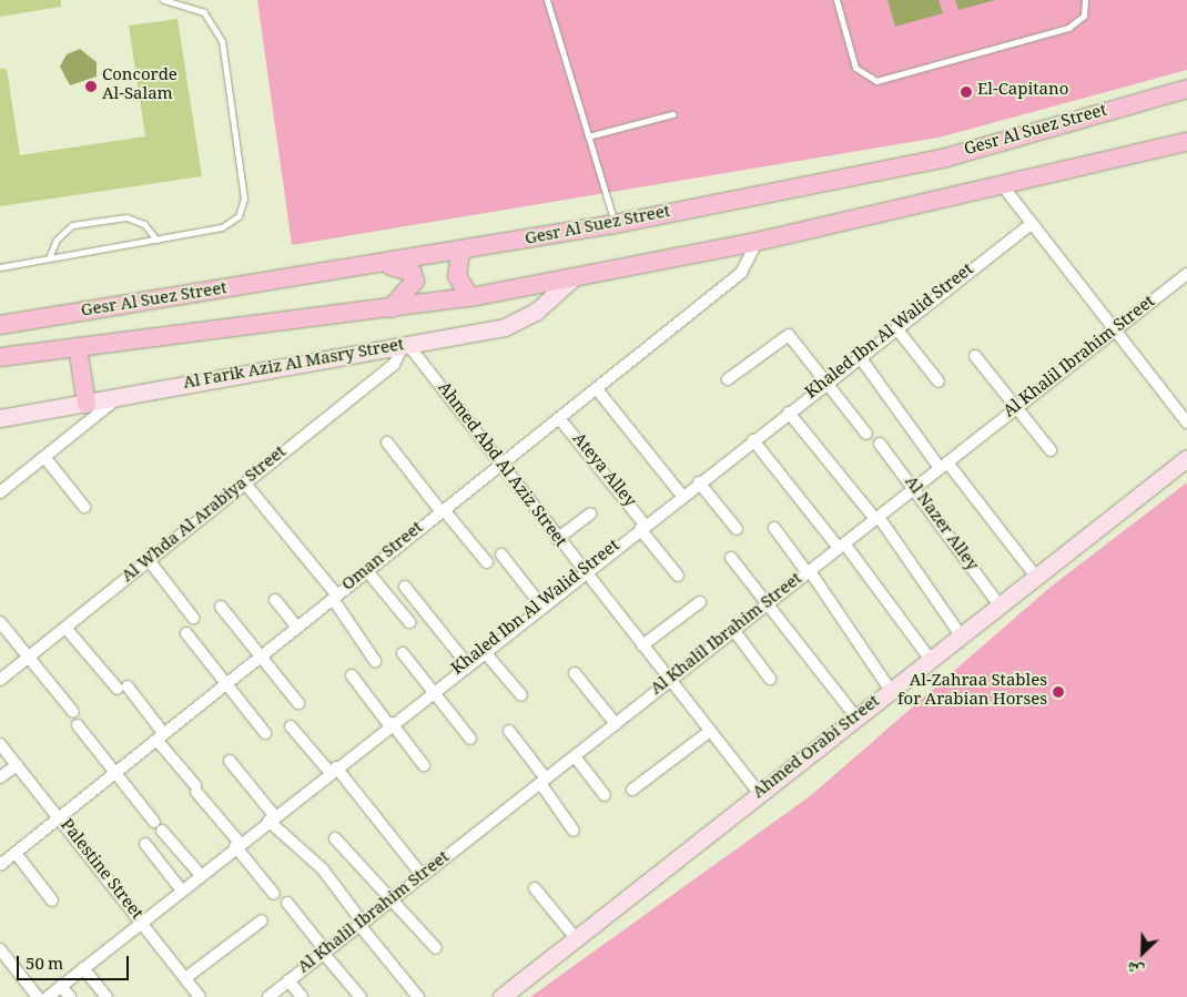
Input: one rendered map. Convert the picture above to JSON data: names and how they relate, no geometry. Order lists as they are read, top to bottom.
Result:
{
  "streets": {
    "main road": ["Gesr Al Suez Street"],
    "street": [
      "Khaled Ibn Al Walid Street",
      "Al Khalil Ibrahim Street",
      "Al Farik Aziz Al Masry Street",
      "Ahmed Abd Al Aziz Street",
      "Ateya Alley",
      "Al Whda Al Arabiya Street",
      "Al Nazer Alley",
      "Oman Street",
      "Ahmed Orabi Street",
      "Palestine Street"
    ]
  },
  "crossings": [
    ["Gesr Al Suez Street", "Al Farik Aziz Al Masry Street"],
    ["Gesr Al Suez Street", "Oman Street"],
    ["Khaled Ibn Al Walid Street", "Ahmed Abd Al Aziz Street"],
    ["Khaled Ibn Al Walid Street", "Ateya Alley"],
    ["Khaled Ibn Al Walid Street", "Palestine Street"],
    ["Al Khalil Ibrahim Street", "Ahmed Abd Al Aziz Street"],
    ["Al Khalil Ibrahim Street", "Al Nazer Alley"],
    ["Al Farik Aziz Al Masry Street", "Ahmed Abd Al Aziz Street"],
    ["Al Farik Aziz Al Masry Street", "Al Whda Al Arabiya Street"],
    ["Ahmed Abd Al Aziz Street", "Al Whda Al Arabiya Street"],
    ["Ahmed Abd Al Aziz Street", "Oman Street"],
    ["Ahmed Abd Al Aziz Street", "Ahmed Orabi Street"],
    ["Ateya Alley", "Oman Street"],
    ["Al Nazer Alley", "Ahmed Orabi Street"],
    ["Oman Street", "Palestine Street"]
  ],
  "places": ["Concorde Al-Salam", "El-Capitano", "Al-Zahraa Stables for Arabian Horses"],
  "scale_bar": "50 m",
  "north": "bottom left"
}
